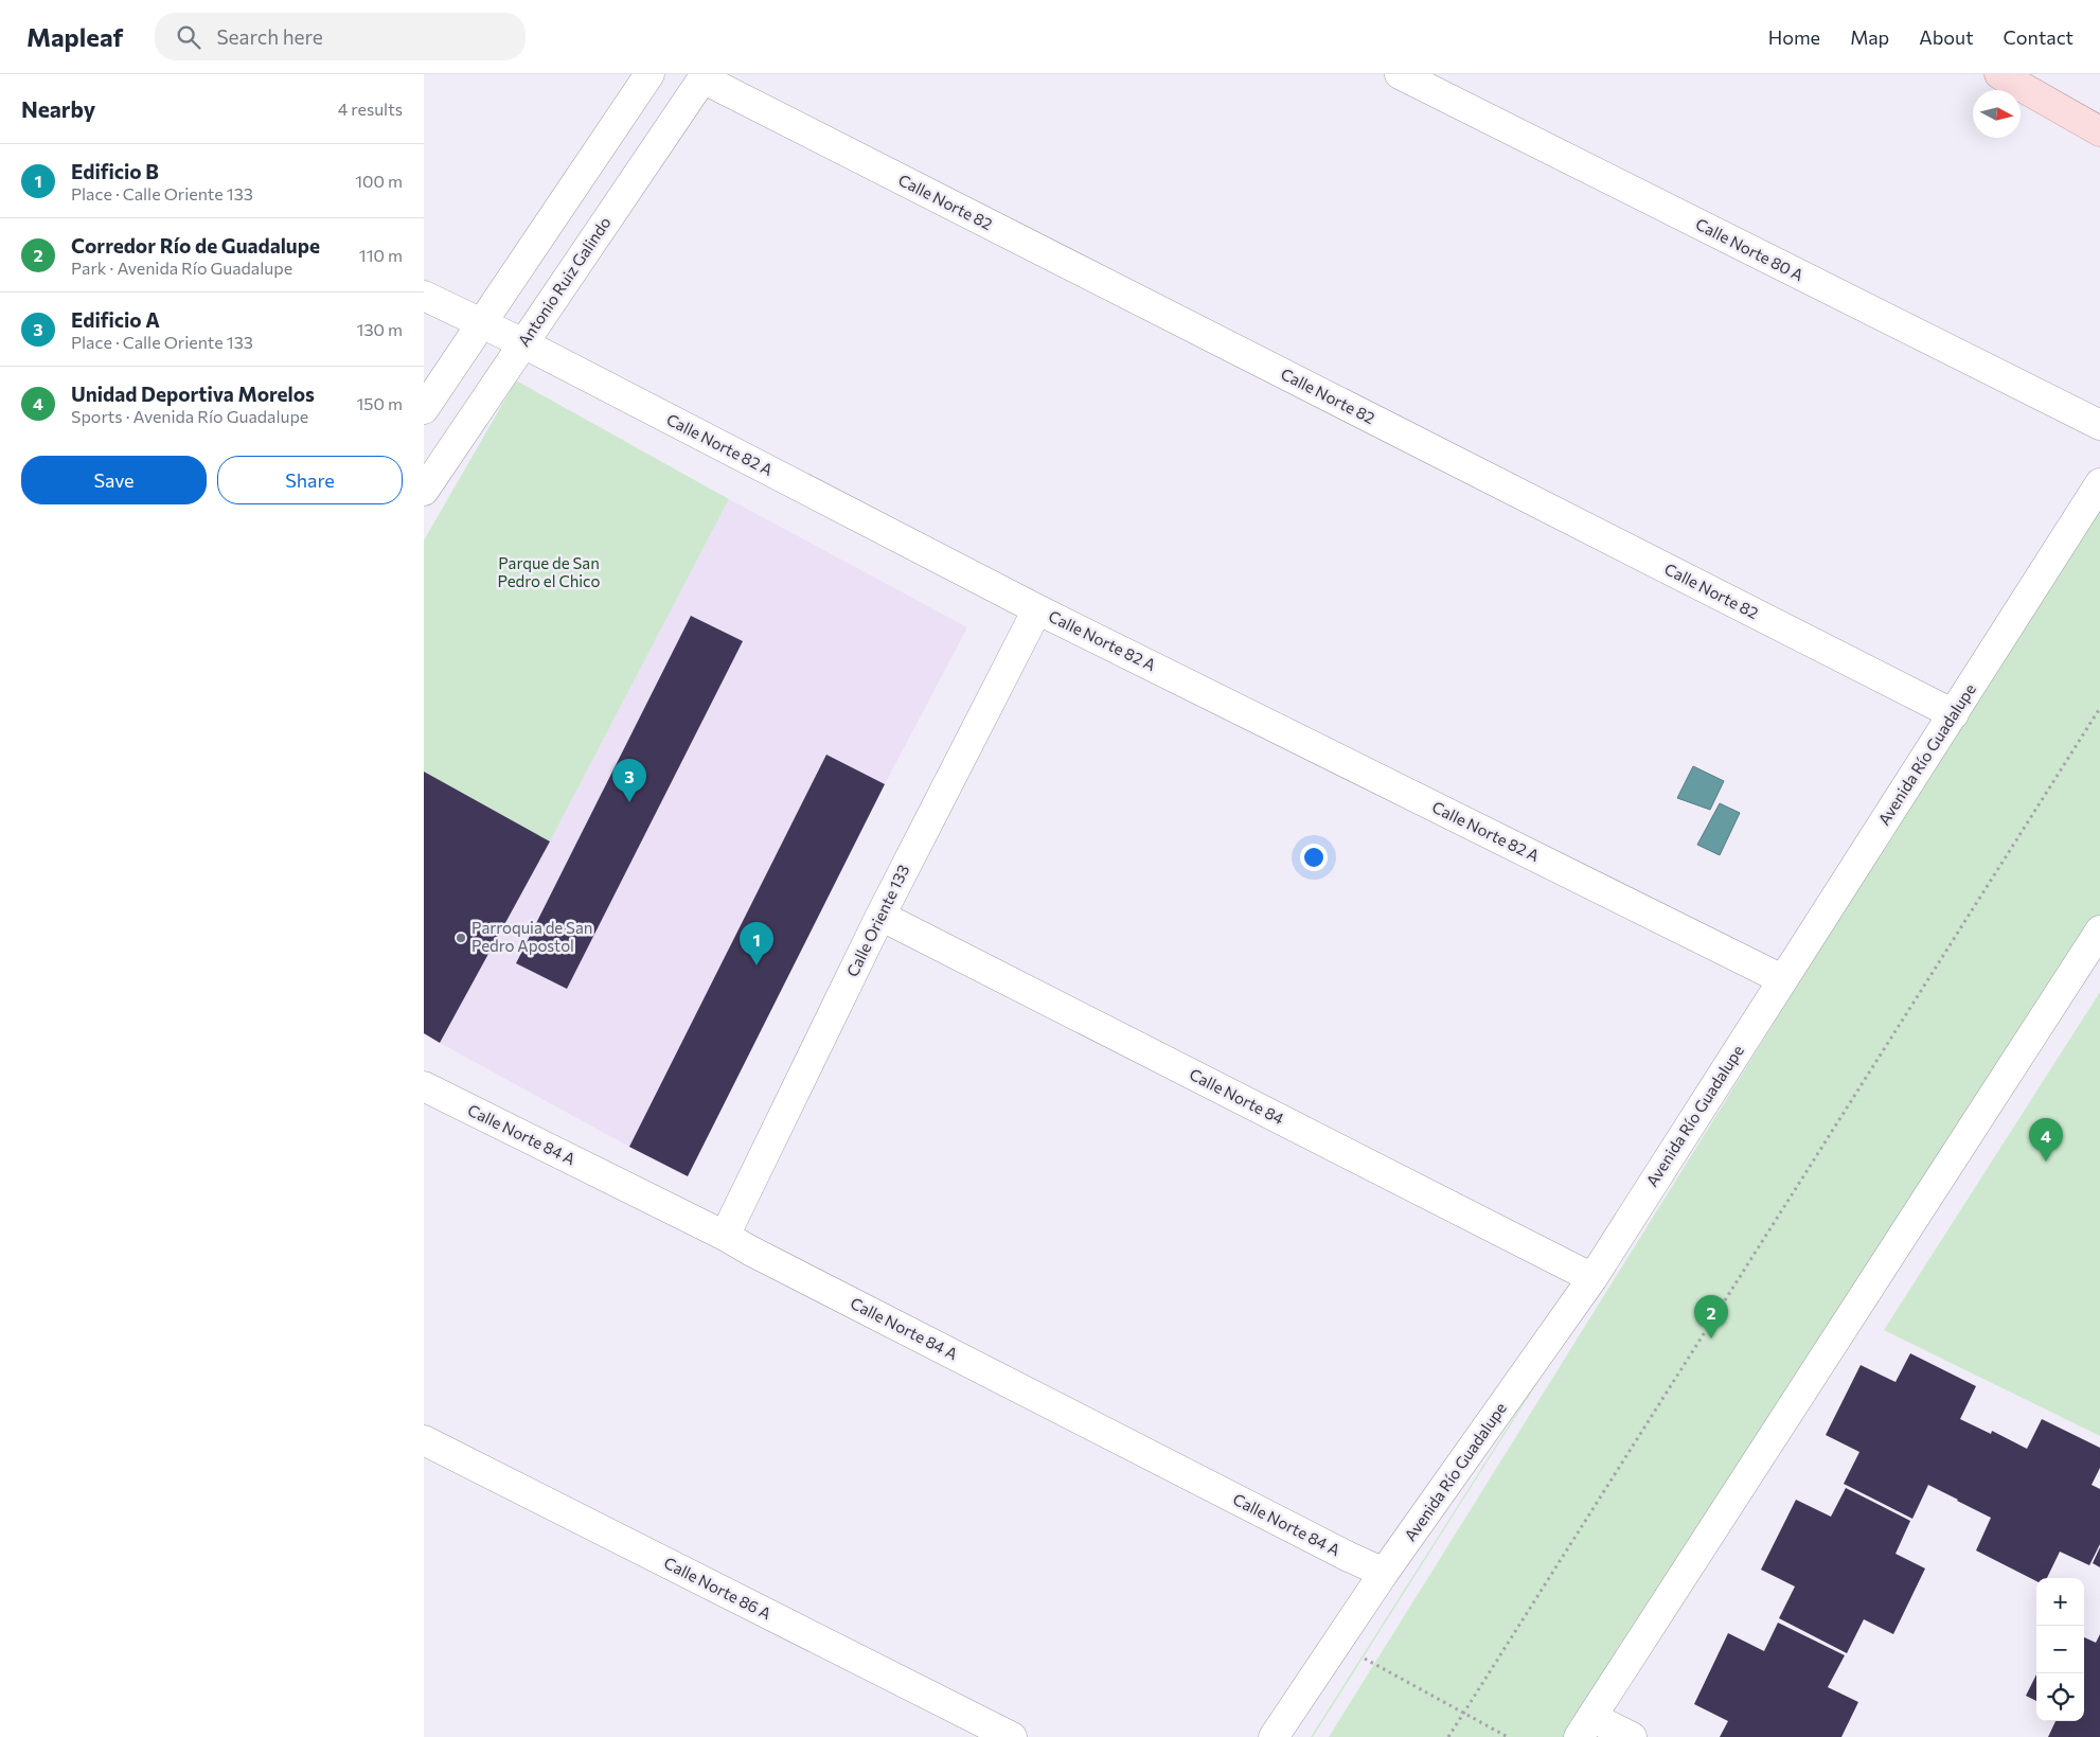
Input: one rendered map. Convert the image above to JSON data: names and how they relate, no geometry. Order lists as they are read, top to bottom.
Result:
{
  "streets": {
    "street": [
      "Calle Norte 82",
      "Calle Norte 80 A",
      "Antonio Ruiz Galindo",
      "Calle Norte 82 A",
      "Avenida Río Guadalupe",
      "Calle Oriente 133",
      "Calle Norte 84",
      "Calle Norte 84 A",
      "Calle Norte 86 A"
    ]
  },
  "crossings": [
    ["Calle Norte 82", "Antonio Ruiz Galindo"],
    ["Calle Norte 82", "Avenida Río Guadalupe"],
    ["Antonio Ruiz Galindo", "Calle Norte 82 A"],
    ["Calle Norte 82 A", "Avenida Río Guadalupe"],
    ["Calle Norte 82 A", "Calle Oriente 133"],
    ["Avenida Río Guadalupe", "Calle Norte 84"],
    ["Avenida Río Guadalupe", "Calle Norte 84 A"],
    ["Calle Oriente 133", "Calle Norte 84"],
    ["Calle Oriente 133", "Calle Norte 84 A"]
  ],
  "parks": ["Parque de San Pedro el Chico"],
  "places": ["Parroquia de San Pedro Apostol"],
  "north": "right",
  "page": {
    "header": "Mapleaf",
    "search": "Search here",
    "nav": [
      "Home",
      "Map",
      "About",
      "Contact"
    ],
    "heading": ["Nearby", "4 results"],
    "list": [
      {
        "mark": "1",
        "name": "Edificio B",
        "note": "Place · Calle Oriente 133",
        "value": "100 m"
      },
      {
        "mark": "2",
        "name": "Corredor Río de Guadalupe",
        "note": "Park · Avenida Río Guadalupe",
        "value": "110 m"
      },
      {
        "mark": "3",
        "name": "Edificio A",
        "note": "Place · Calle Oriente 133",
        "value": "130 m"
      },
      {
        "mark": "4",
        "name": "Unidad Deportiva Morelos",
        "note": "Sports · Avenida Río Guadalupe",
        "value": "150 m"
      }
    ],
    "buttons": ["Save", "Share"],
    "pins": [
      "3",
      "1",
      "4",
      "2"
    ],
    "map_buttons": ["+", "−"]
  }
}
